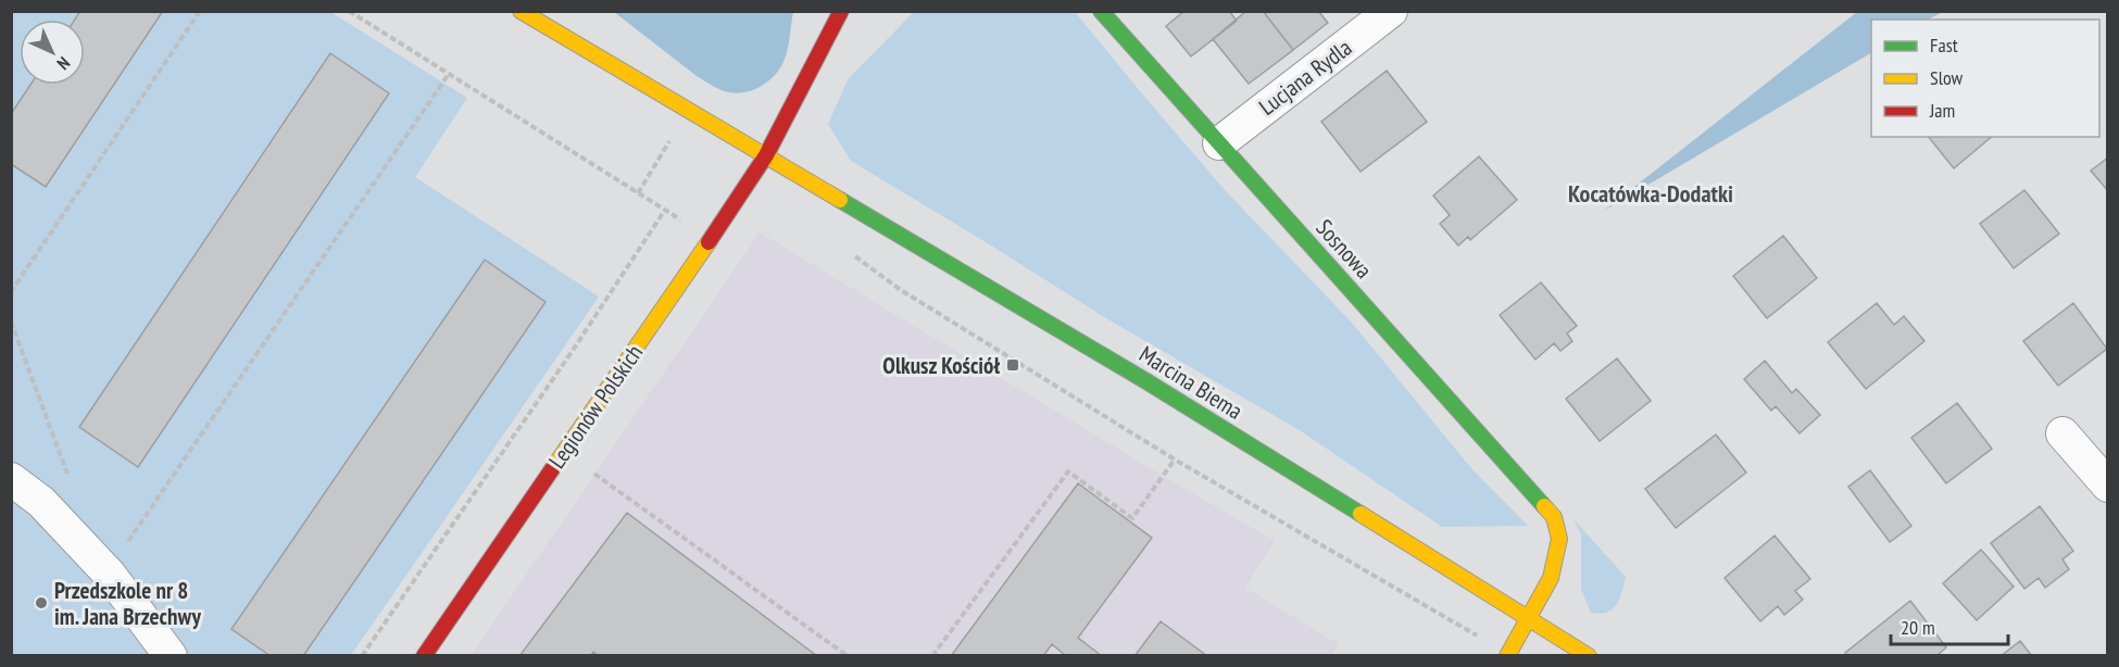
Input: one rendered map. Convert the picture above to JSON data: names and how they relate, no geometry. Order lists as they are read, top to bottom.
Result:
{
  "streets": {
    "street": [
      "Lucjana Rydla",
      "Sosnowa",
      "Marcina Biema",
      "Legionów Polskich"
    ]
  },
  "crossings": [
    ["Lucjana Rydla", "Sosnowa"],
    ["Sosnowa", "Marcina Biema"],
    ["Marcina Biema", "Legionów Polskich"]
  ],
  "districts": ["Kocatówka-Dodatki"],
  "places": {
    "transit": ["Olkusz Kościół"],
    "other": ["Przedszkole nr 8 im. Jana Brzechwy"]
  },
  "legend": ["Fast", "Slow", "Jam"],
  "scale_bar": "20 m",
  "north": "bottom right"
}
